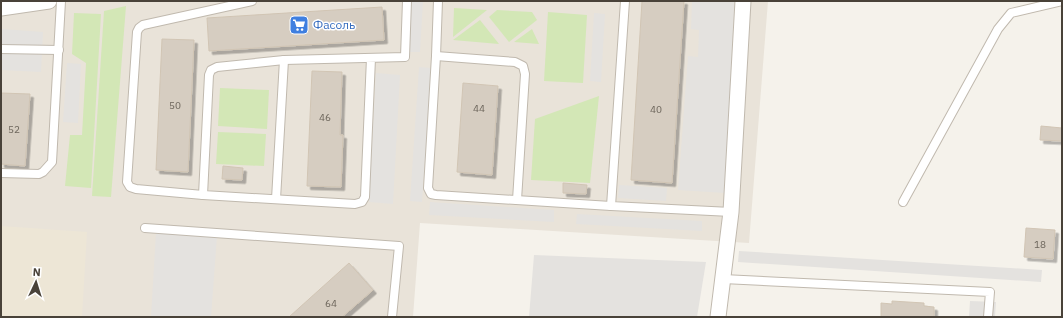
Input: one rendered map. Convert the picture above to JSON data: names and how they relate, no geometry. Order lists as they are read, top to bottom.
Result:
{
  "places": {
    "supermarket": ["Фасоль"]
  },
  "house_numbers": [
    "50",
    "44",
    "40",
    "46",
    "52",
    "18",
    "64"
  ],
  "north": "top"
}
